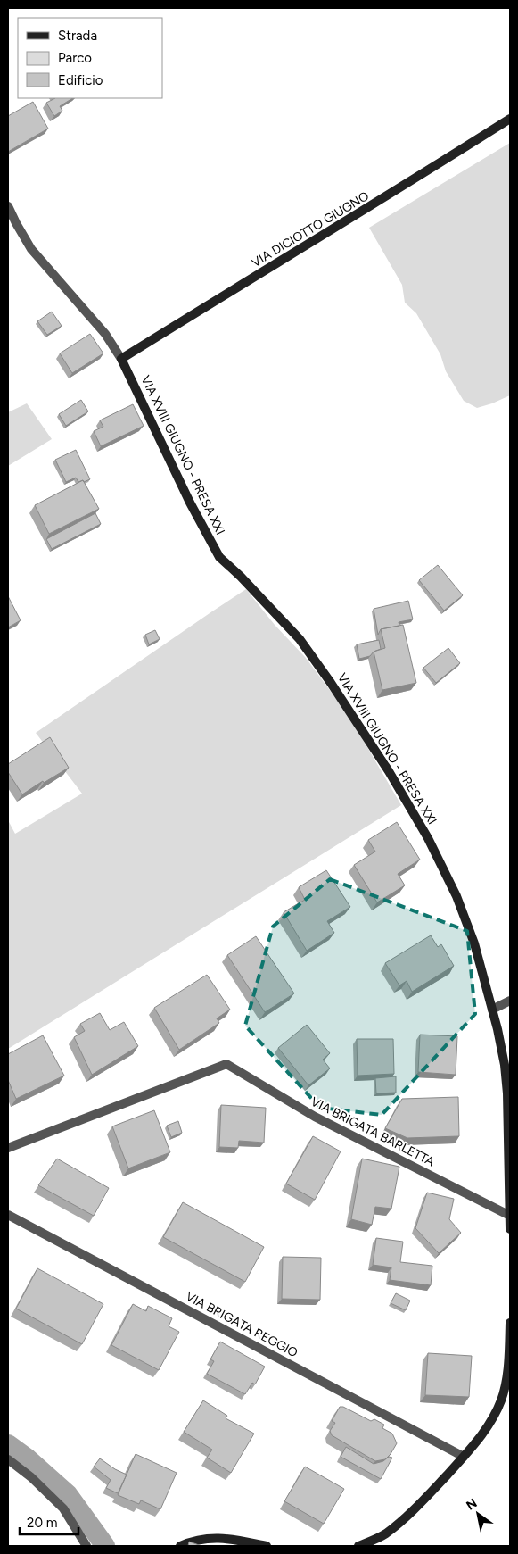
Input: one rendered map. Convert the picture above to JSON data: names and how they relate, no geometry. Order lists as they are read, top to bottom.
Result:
{
  "streets": {
    "main road": ["VIA DICIOTTO GIUGNO", "VIA XVIII GIUGNO - PRESA XXI"],
    "street": ["VIA BRIGATA BARLETTA", "VIA BRIGATA REGGIO"]
  },
  "crossings": [
    ["VIA DICIOTTO GIUGNO", "VIA XVIII GIUGNO - PRESA XXI"],
    ["VIA XVIII GIUGNO - PRESA XXI", "VIA BRIGATA BARLETTA"]
  ],
  "legend": ["Strada", "Parco", "Edificio"],
  "scale_bar": "20 m",
  "north": "top left"
}
